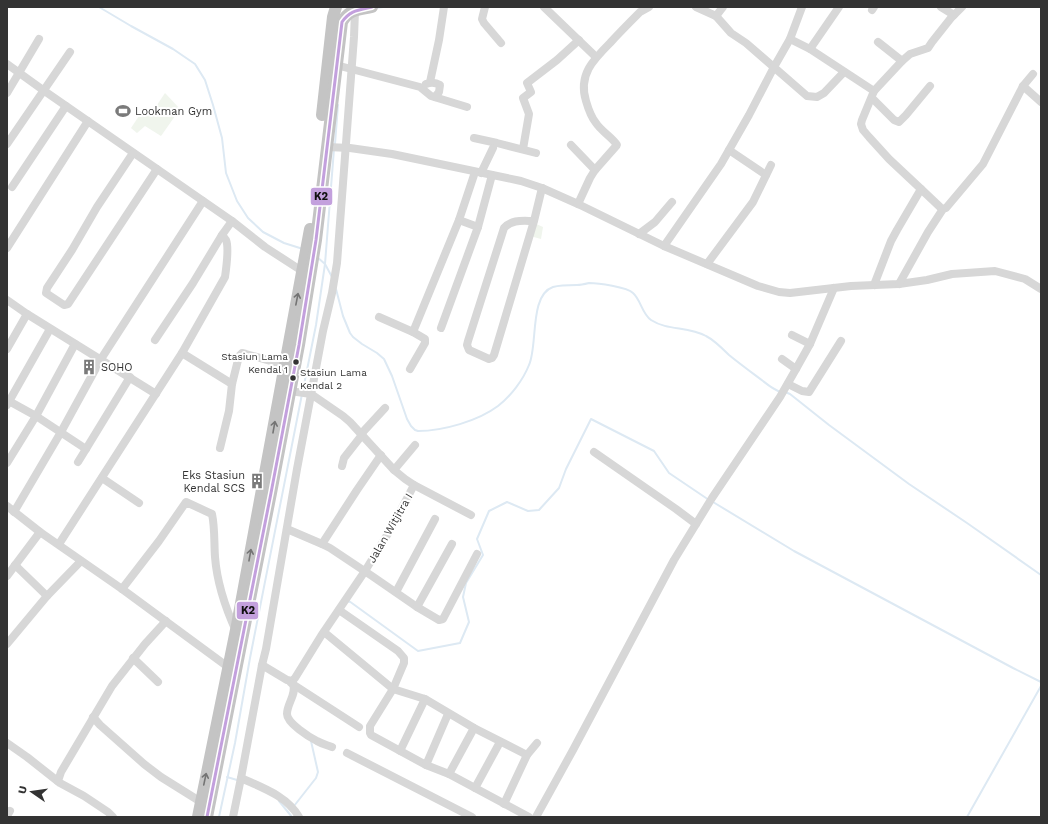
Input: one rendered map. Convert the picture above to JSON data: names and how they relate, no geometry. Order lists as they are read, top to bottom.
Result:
{
  "streets": {
    "street": ["Jalan Witjitra I"]
  },
  "places": {
    "sports": ["Lookman Gym"],
    "other": ["Stasiun Lama Kendal 1", "Stasiun Lama Kendal 2"],
    "building": ["SOHO", "Eks Stasiun Kendal SCS"]
  },
  "lines": ["transit line K2"],
  "north": "left"
}
